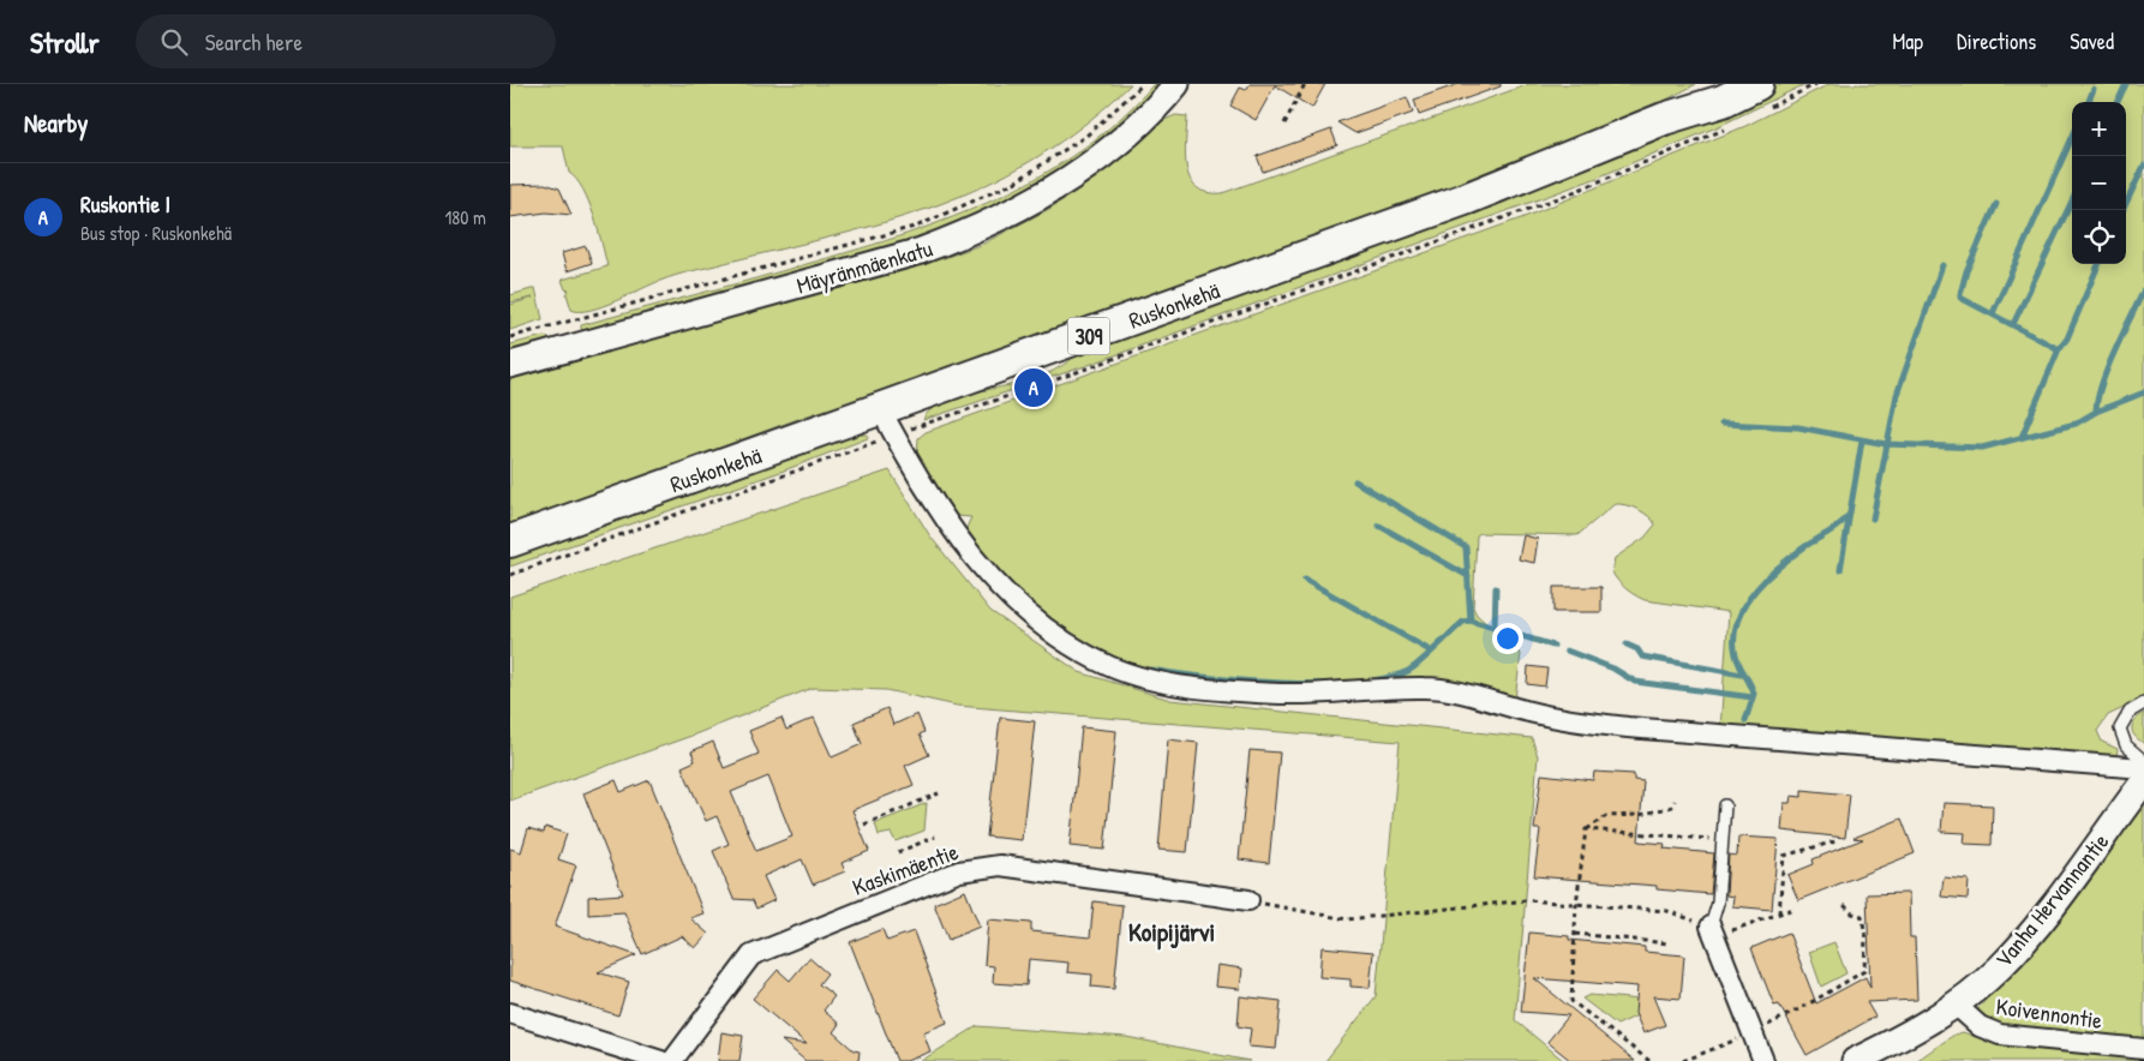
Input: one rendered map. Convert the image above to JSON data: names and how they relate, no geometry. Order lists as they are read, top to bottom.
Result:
{
  "streets": {
    "main road": ["Ruskonkehä", "309"],
    "street": [
      "Mäyränmäenkatu",
      "Kaskimäentie",
      "Vanha Hervannantie",
      "Koivennontie"
    ]
  },
  "crossings": [
    ["Vanha Hervannantie", "Koivennontie"]
  ],
  "districts": ["Koipijärvi"],
  "page": {
    "header": "Strollr",
    "search": "Search here",
    "nav": ["Map", "Directions", "Saved"],
    "heading": "Nearby",
    "map_buttons": ["+", "−"],
    "list": [
      {
        "mark": "A",
        "name": "Ruskontie I",
        "note": "Bus stop · Ruskonkehä",
        "value": "180 m"
      }
    ],
    "pins": "A"
  }
}
